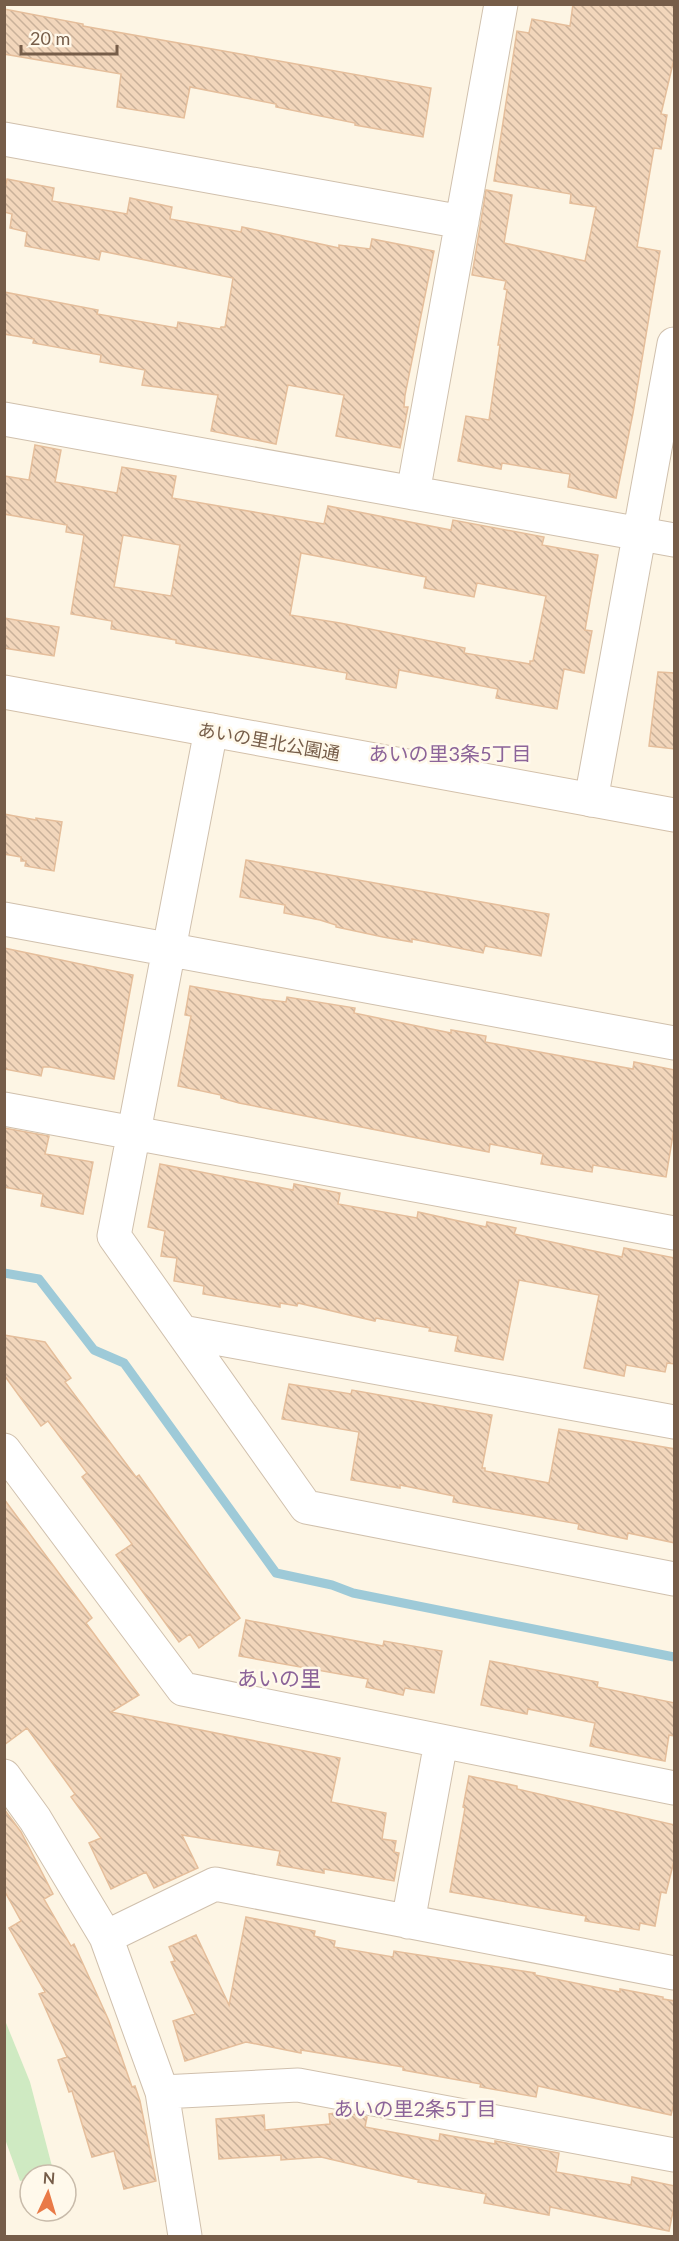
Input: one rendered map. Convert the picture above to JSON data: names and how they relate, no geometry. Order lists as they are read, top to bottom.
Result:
{
  "streets": {
    "street": ["あいの里北公園通"]
  },
  "districts": ["あいの里3条5丁目", "あいの里", "あいの里2条5丁目"],
  "scale_bar": "20 m",
  "north": "top"
}
